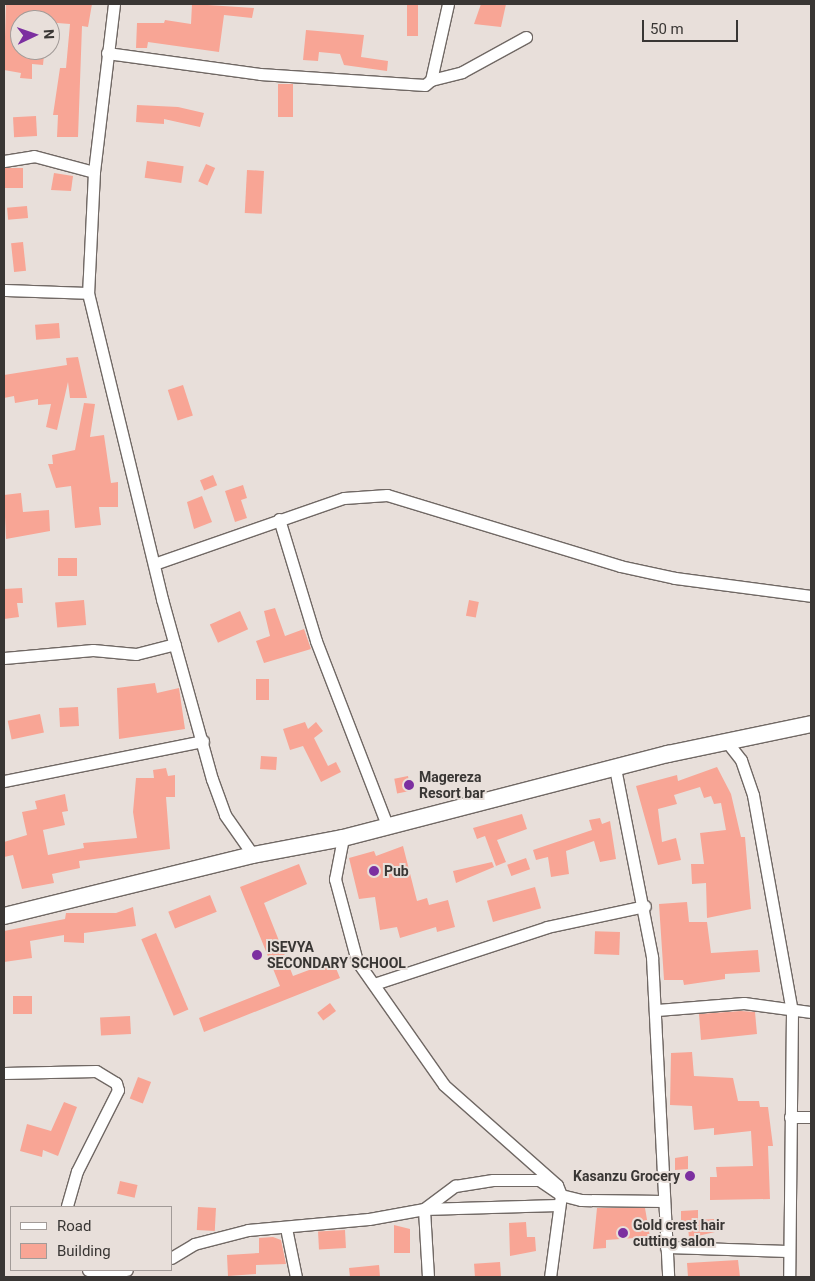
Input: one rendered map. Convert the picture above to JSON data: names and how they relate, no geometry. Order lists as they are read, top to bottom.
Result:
{
  "places": [
    "Magereza Resort bar",
    "Pub",
    "ISEVYA SECONDARY SCHOOL",
    "Kasanzu Grocery",
    "Gold crest hair cutting salon"
  ],
  "legend": ["Road", "Building"],
  "scale_bar": "50 m",
  "north": "right"
}
